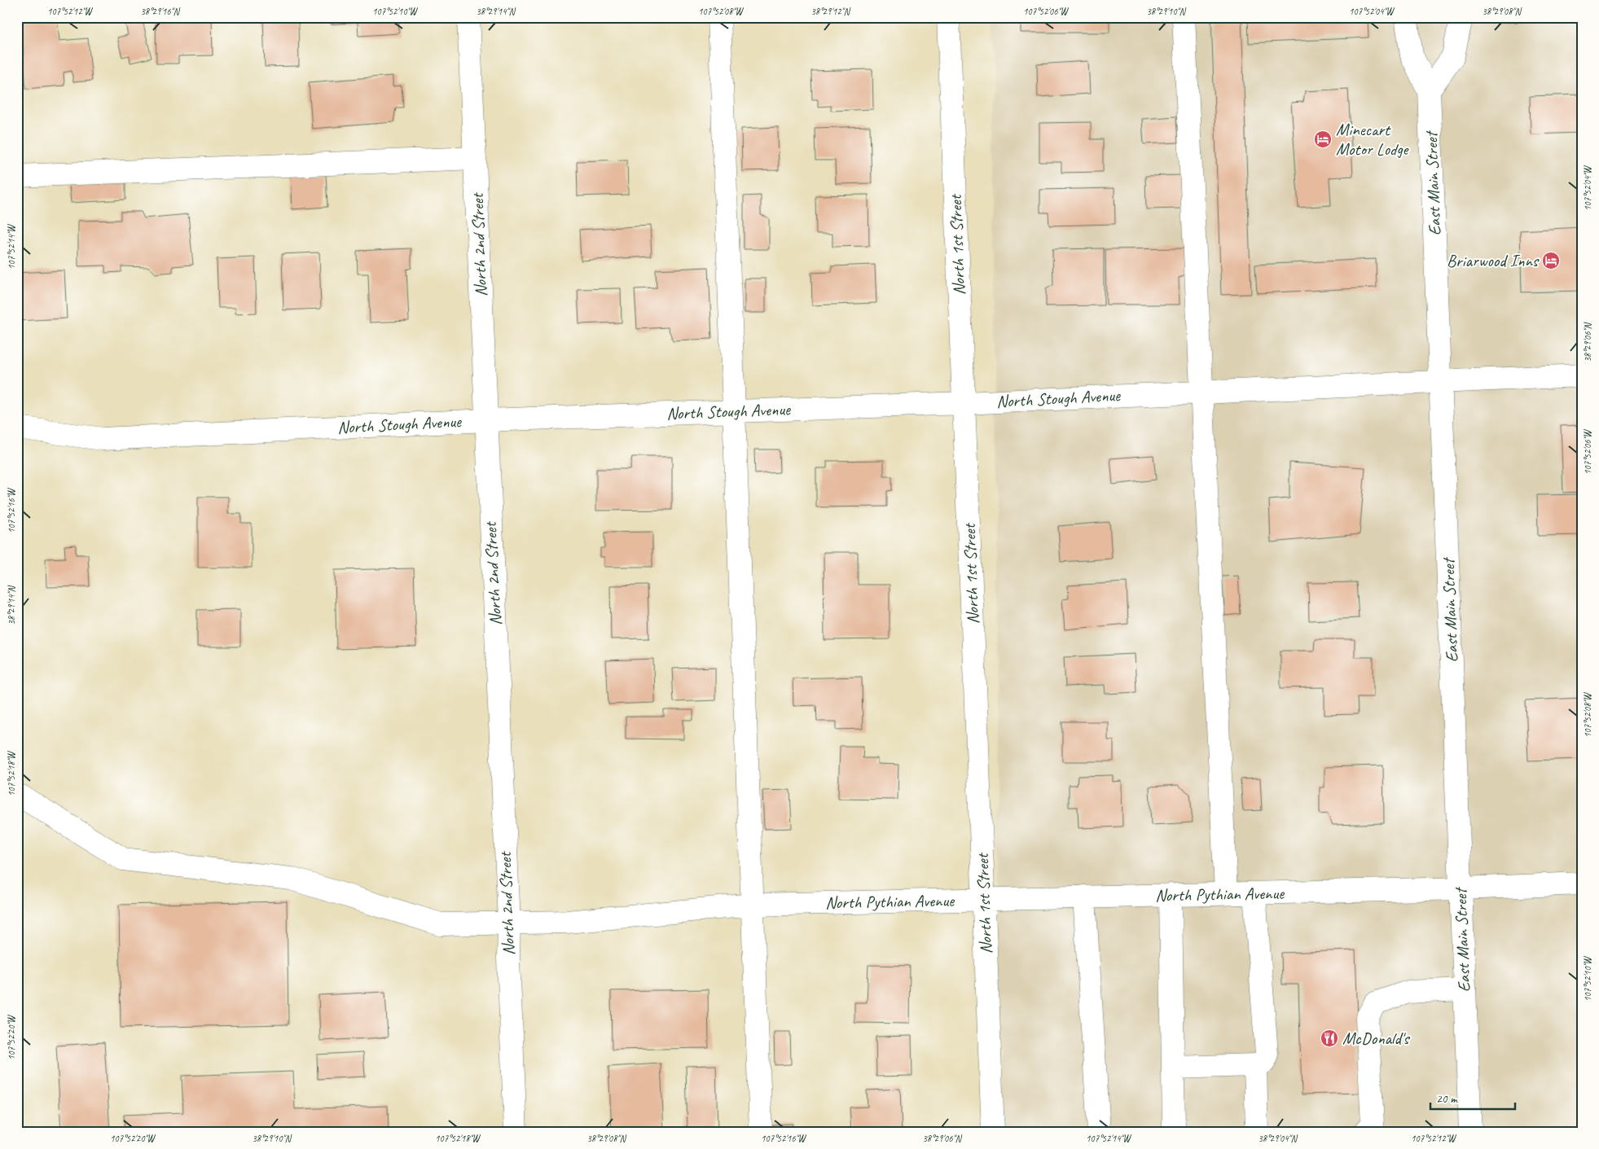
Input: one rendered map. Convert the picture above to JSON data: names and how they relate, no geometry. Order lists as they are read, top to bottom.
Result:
{
  "streets": {
    "street": [
      "East Main Street",
      "North 2nd Street",
      "North 1st Street",
      "North Stough Avenue",
      "North Pythian Avenue"
    ]
  },
  "crossings": [
    ["East Main Street", "North Stough Avenue"],
    ["East Main Street", "North Pythian Avenue"],
    ["North 2nd Street", "North Stough Avenue"],
    ["North 2nd Street", "North Pythian Avenue"],
    ["North 1st Street", "North Stough Avenue"],
    ["North 1st Street", "North Pythian Avenue"]
  ],
  "places": {
    "hotel": ["Minecart Motor Lodge", "Briarwood Inns"],
    "restaurant": ["McDonald's"]
  },
  "scale_bar": "20 m",
  "coordinates": [
    "107°52'12\"W",
    "38°29'16\"N",
    "107°52'10\"W",
    "38°29'14\"N",
    "107°52'08\"W",
    "38°29'12\"N",
    "107°52'06\"W",
    "38°29'10\"N",
    "107°52'04\"W",
    "38°29'08\"N",
    "107°52'14\"W",
    "38°29'06\"N",
    "107°52'16\"W",
    "107°52'18\"W",
    "107°52'20\"W",
    "38°29'04\"N"
  ]
}
